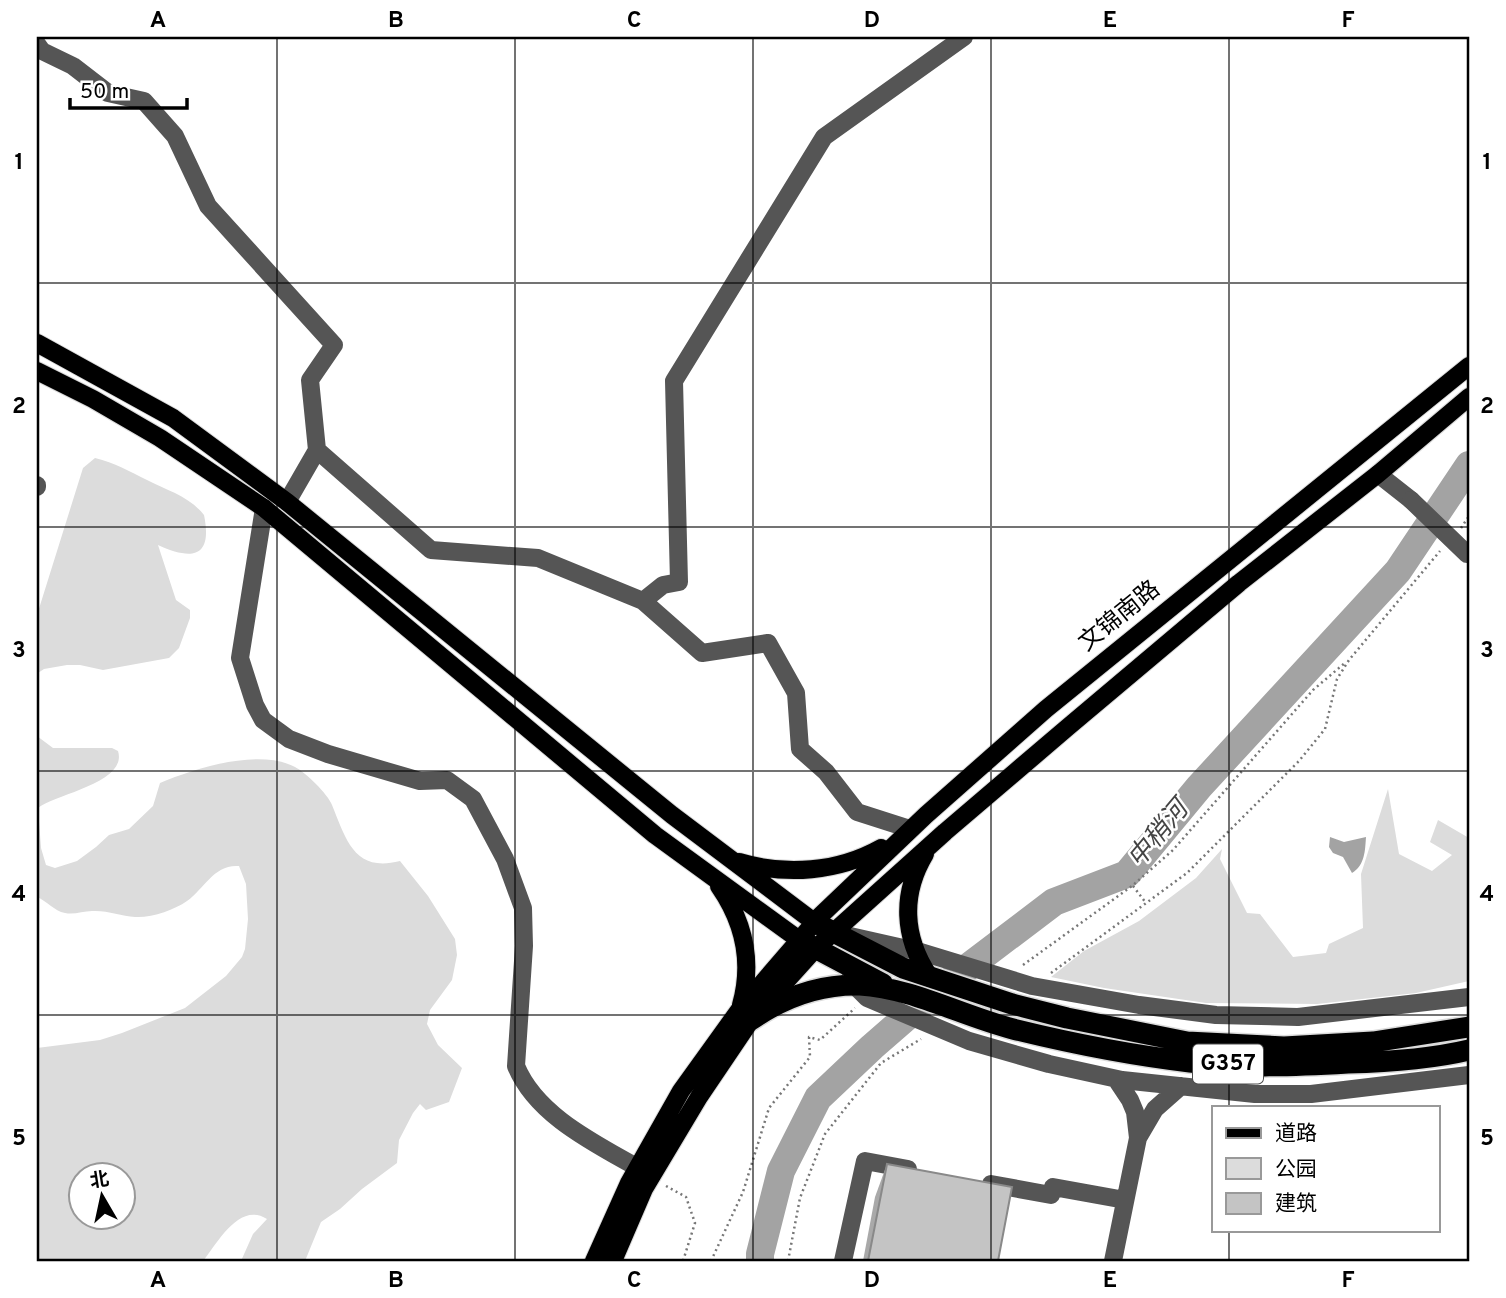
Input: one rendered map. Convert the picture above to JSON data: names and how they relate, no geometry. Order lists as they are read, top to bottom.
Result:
{
  "streets": {
    "highway": ["G357"],
    "main road": ["文锦南路"]
  },
  "crossings": [
    ["文锦南路", "G357"]
  ],
  "water": ["中稍河"],
  "legend": ["道路", "公园", "建筑"],
  "scale_bar": "50 m",
  "north": "top",
  "grid": {
    "columns": [
      "A",
      "B",
      "C",
      "D",
      "E",
      "F"
    ],
    "rows": [
      "1",
      "2",
      "3",
      "4",
      "5"
    ]
  }
}
